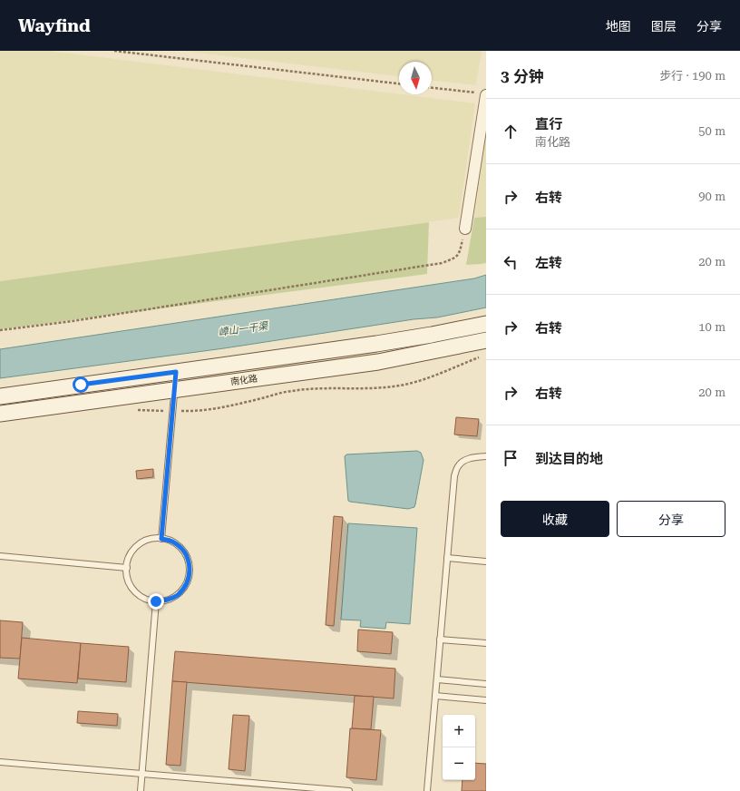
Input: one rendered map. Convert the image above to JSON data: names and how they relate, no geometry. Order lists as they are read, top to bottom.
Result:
{
  "streets": {
    "main road": ["南化路"]
  },
  "water": ["嶂山一干渠"],
  "north": "bottom",
  "page": {
    "header": "Wayfind",
    "nav": ["地图", "图层", "分享"],
    "heading": ["3 分钟", "步行 · 190 m"],
    "list": [
      ["直行", "南化路", "50 m"],
      ["右转", "90 m"],
      ["左转", "20 m"],
      ["右转", "10 m"],
      ["右转", "20 m"],
      "到达目的地"
    ],
    "buttons": ["收藏", "分享"],
    "map_buttons": ["+", "−"]
  }
}
